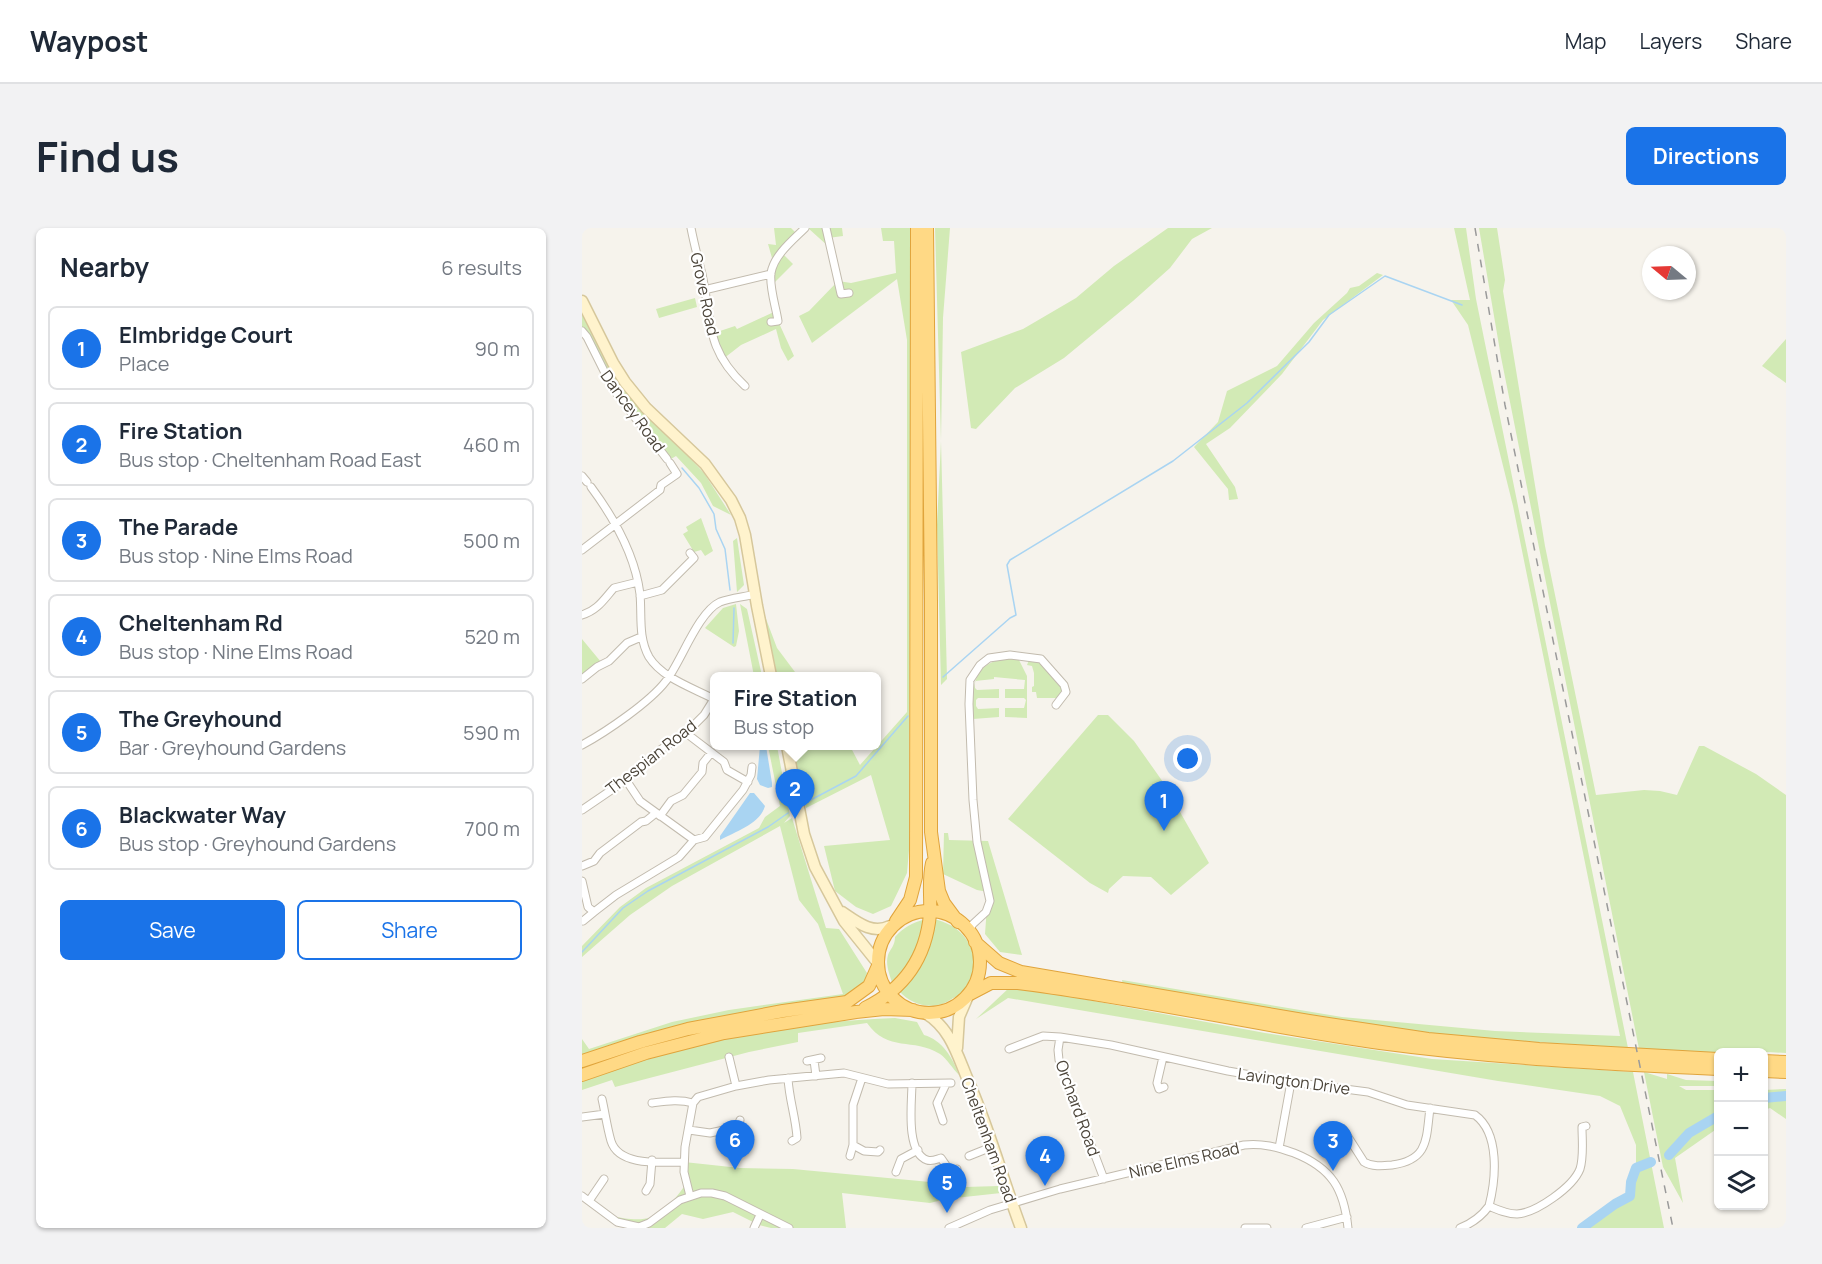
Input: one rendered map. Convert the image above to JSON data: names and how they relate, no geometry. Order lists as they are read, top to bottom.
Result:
{
  "streets": {
    "main road": ["Cheltenham Road"],
    "street": [
      "Grove Road",
      "Dancey Road",
      "Thespian Road",
      "Lavington Drive",
      "Orchard Road",
      "Nine Elms Road"
    ]
  },
  "crossings": [
    ["Lavington Drive", "Orchard Road"],
    ["Orchard Road", "Nine Elms Road"],
    ["Cheltenham Road", "Nine Elms Road"]
  ],
  "north": "left",
  "page": {
    "header": "Waypost",
    "nav": ["Map", "Layers", "Share"],
    "title": "Find us",
    "buttons": [
      "Directions",
      ["Save", "Share"]
    ],
    "heading": ["Nearby", "6 results"],
    "list": [
      {
        "mark": "1",
        "name": "Elmbridge Court",
        "note": "Place",
        "value": "90 m"
      },
      {
        "mark": "2",
        "name": "Fire Station",
        "note": "Bus stop · Cheltenham Road East",
        "value": "460 m"
      },
      {
        "mark": "3",
        "name": "The Parade",
        "note": "Bus stop · Nine Elms Road",
        "value": "500 m"
      },
      {
        "mark": "4",
        "name": "Cheltenham Rd",
        "note": "Bus stop · Nine Elms Road",
        "value": "520 m"
      },
      {
        "mark": "5",
        "name": "The Greyhound",
        "note": "Bar · Greyhound Gardens",
        "value": "590 m"
      },
      {
        "mark": "6",
        "name": "Blackwater Way",
        "note": "Bus stop · Greyhound Gardens",
        "value": "700 m"
      }
    ],
    "popup": ["Fire Station", "Bus stop"],
    "pins": [
      "2",
      "1",
      "6",
      "3",
      "4",
      "5"
    ],
    "map_buttons": ["+", "−"]
  }
}
